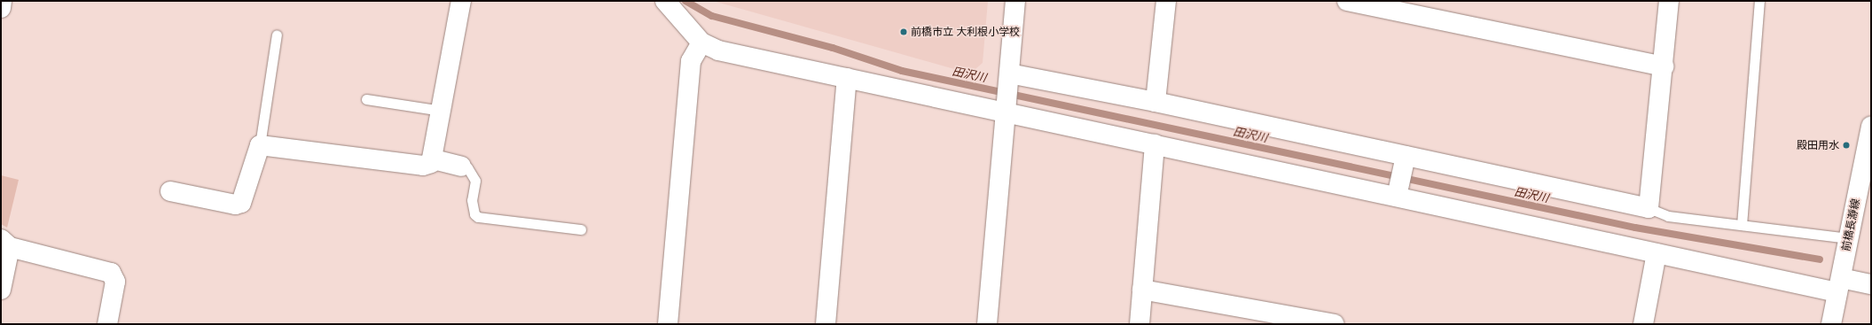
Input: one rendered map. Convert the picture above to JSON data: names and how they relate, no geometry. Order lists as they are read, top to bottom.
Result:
{
  "streets": {
    "street": ["前橋長瀞線"]
  },
  "water": ["田沢川"],
  "places": ["前橋市立 大利根小学校", "殿田用水"]
}
